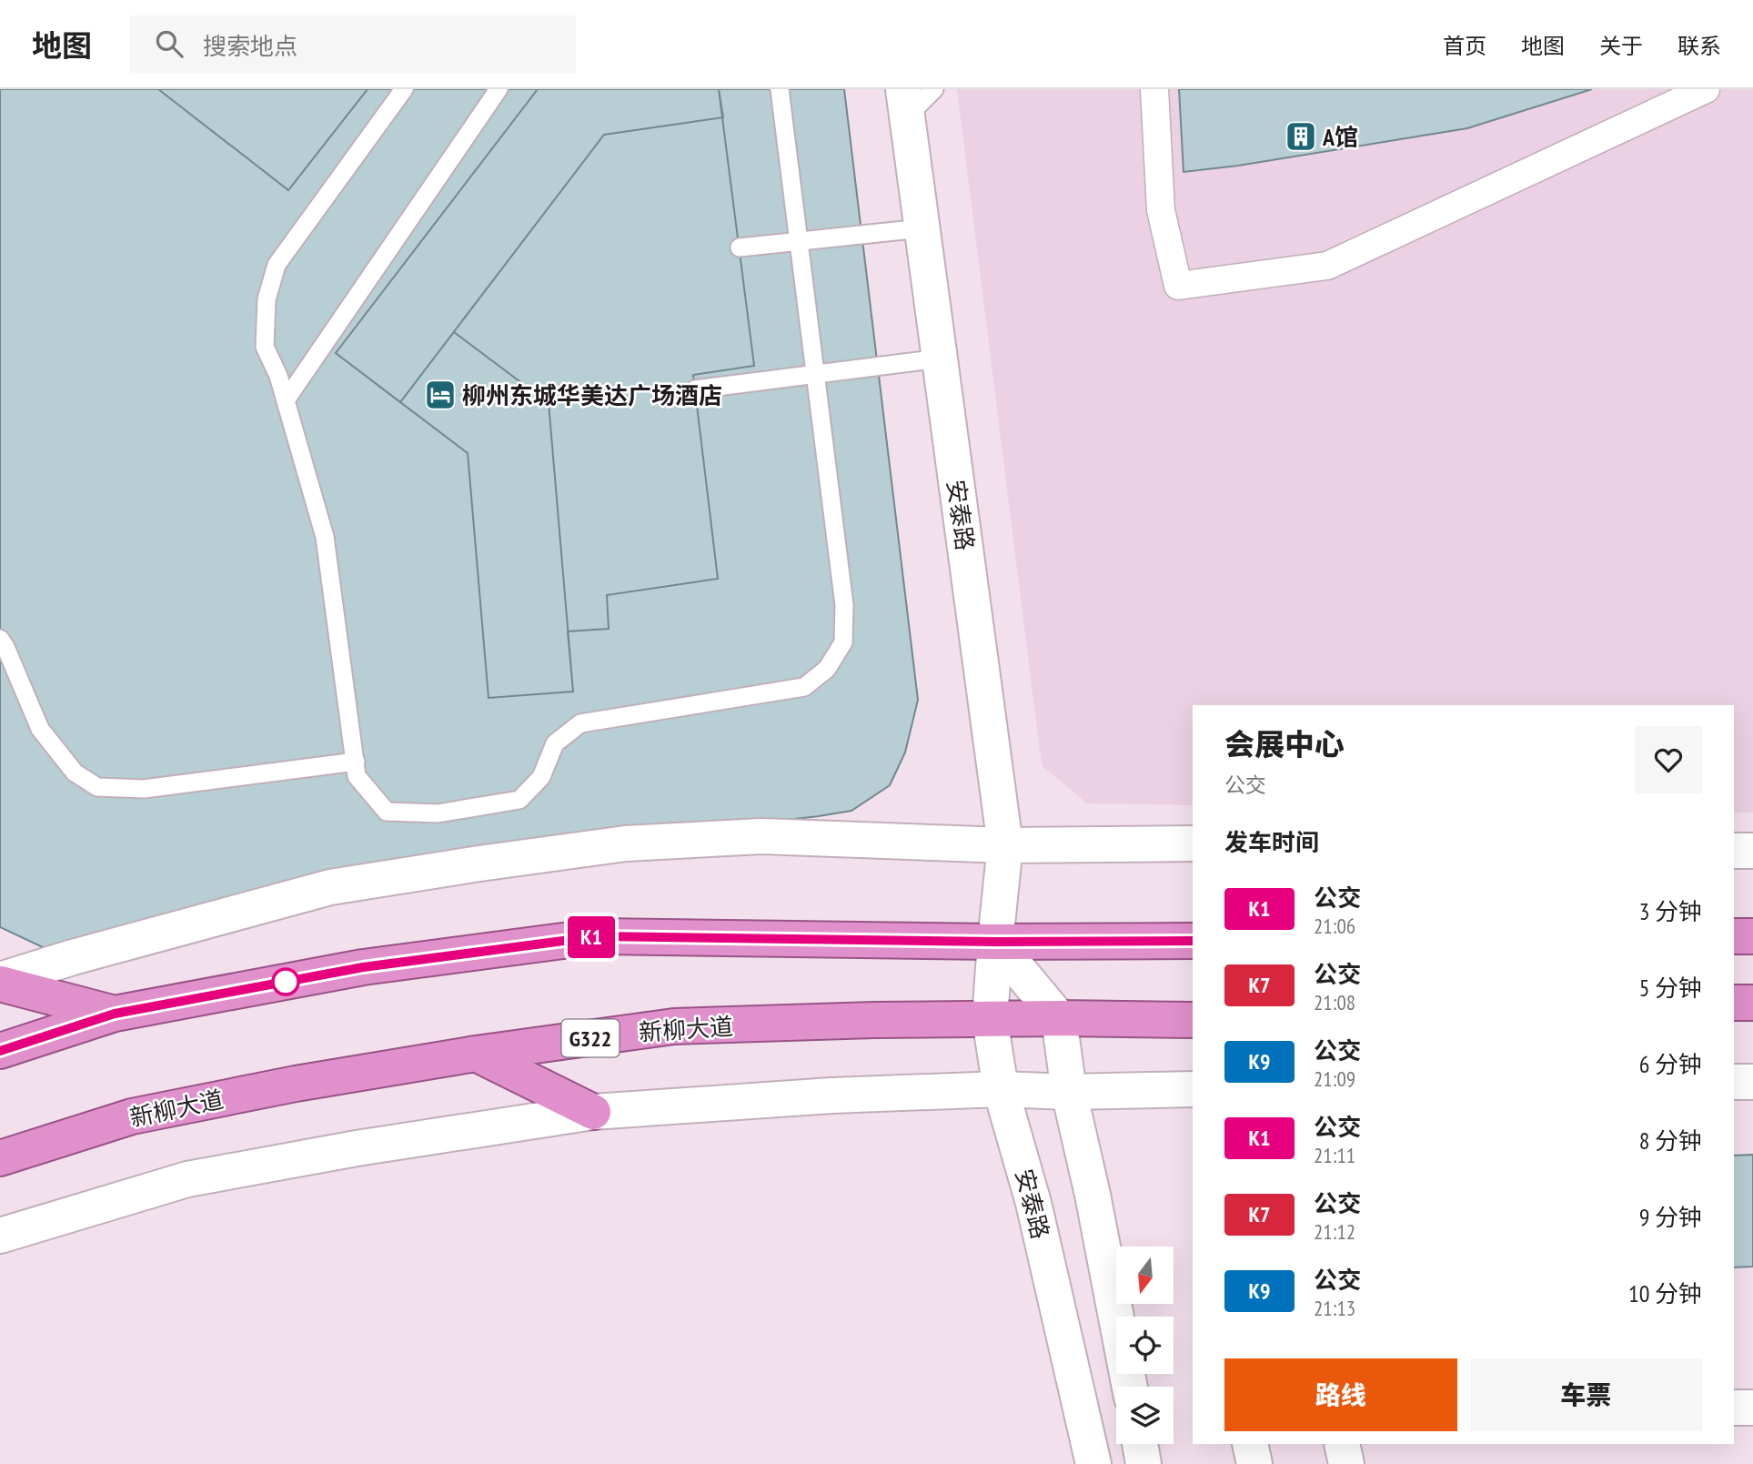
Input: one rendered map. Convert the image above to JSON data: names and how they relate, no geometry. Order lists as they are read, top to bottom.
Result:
{
  "streets": {
    "highway": ["新柳大道", "G322"],
    "street": ["安泰路"]
  },
  "crossings": [
    ["安泰路", "新柳大道"]
  ],
  "places": {
    "building": ["A馆"],
    "hotel": ["柳州东城华美达广场酒店"]
  },
  "lines": ["bus line K1"],
  "north": "bottom",
  "page": {
    "header": "地图",
    "search": "搜索地点",
    "nav": [
      "首页",
      "地图",
      "关于",
      "联系"
    ],
    "on_map": "K1",
    "heading": [
      ["会展中心", "公交"],
      "发车时间"
    ],
    "list": [
      {
        "mark": "K1",
        "name": "公交",
        "note": "21:06",
        "value": "3 分钟"
      },
      {
        "mark": "K7",
        "name": "公交",
        "note": "21:08",
        "value": "5 分钟"
      },
      {
        "mark": "K9",
        "name": "公交",
        "note": "21:09",
        "value": "6 分钟"
      },
      {
        "mark": "K1",
        "name": "公交",
        "note": "21:11",
        "value": "8 分钟"
      },
      {
        "mark": "K7",
        "name": "公交",
        "note": "21:12",
        "value": "9 分钟"
      },
      {
        "mark": "K9",
        "name": "公交",
        "note": "21:13",
        "value": "10 分钟"
      }
    ],
    "buttons": ["路线", "车票"]
  }
}
